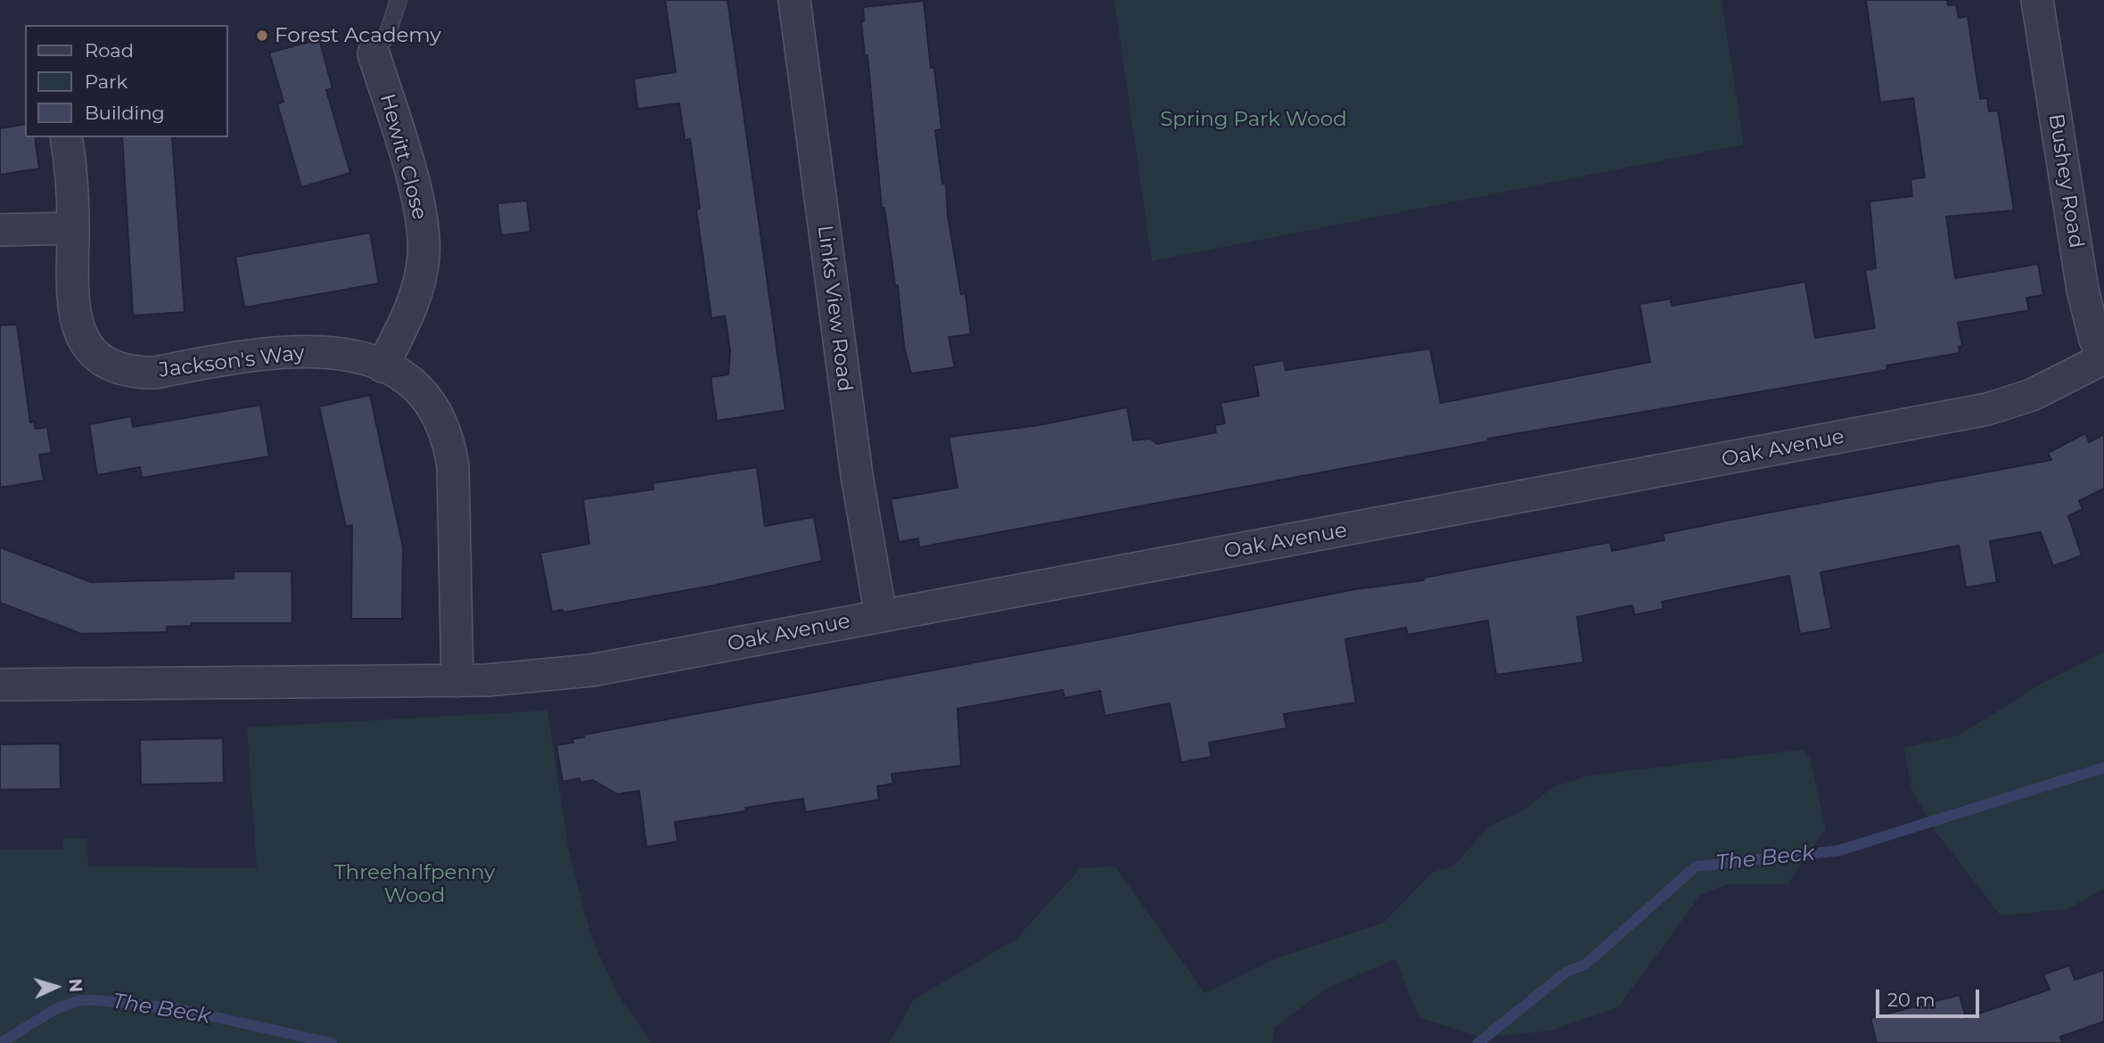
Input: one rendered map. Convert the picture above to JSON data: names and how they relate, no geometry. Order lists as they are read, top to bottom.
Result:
{
  "streets": {
    "street": [
      "Hewitt Close",
      "Bushey Road",
      "Links View Road",
      "Jackson's Way",
      "Oak Avenue"
    ]
  },
  "crossings": [
    ["Hewitt Close", "Jackson's Way"],
    ["Bushey Road", "Oak Avenue"],
    ["Links View Road", "Oak Avenue"],
    ["Jackson's Way", "Oak Avenue"]
  ],
  "water": ["The Beck"],
  "parks": ["Spring Park Wood", "Threehalfpenny Wood"],
  "places": ["Forest Academy"],
  "legend": ["Road", "Park", "Building"],
  "scale_bar": "20 m",
  "north": "right"
}
